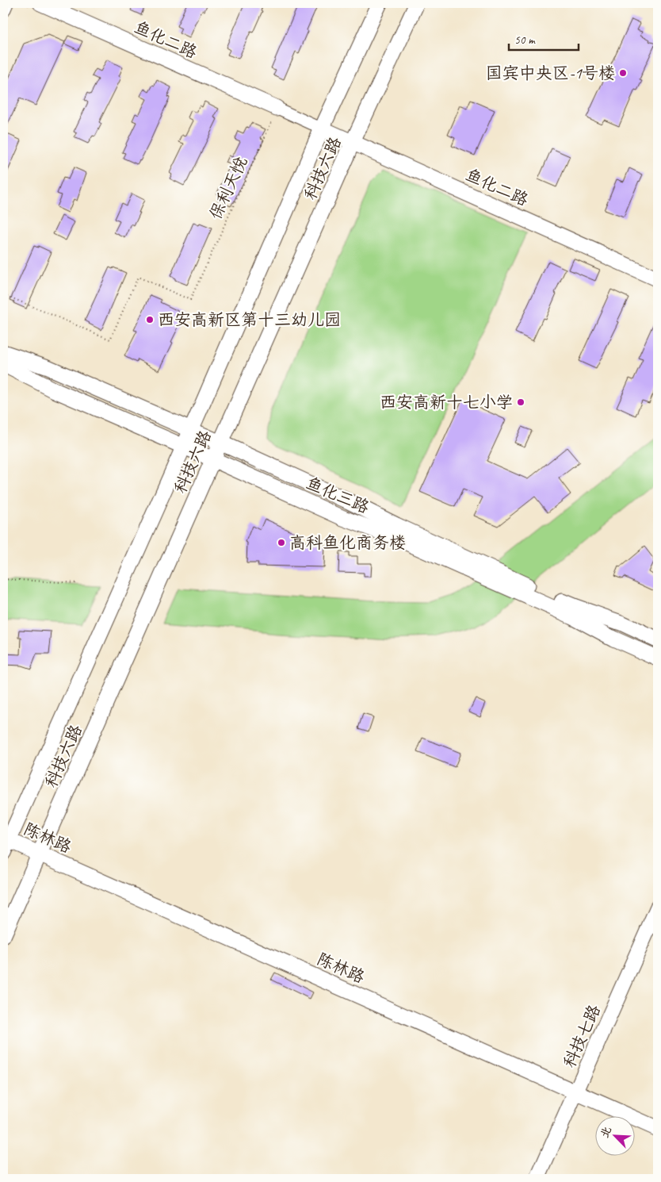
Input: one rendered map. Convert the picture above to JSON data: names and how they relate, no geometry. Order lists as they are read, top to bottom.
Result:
{
  "streets": {
    "street": [
      "鱼化二路",
      "科技六路",
      "鱼化三路",
      "陈林路",
      "科技七路"
    ],
    "path": ["保利天悦"]
  },
  "crossings": [
    ["鱼化二路", "科技六路"],
    ["鱼化二路", "保利天悦"],
    ["科技六路", "鱼化三路"],
    ["科技六路", "陈林路"],
    ["陈林路", "科技七路"]
  ],
  "places": [
    "国宾中央区-1号楼",
    "西安高新区第十三幼儿园",
    "西安高新十七小学",
    "高科鱼化商务楼"
  ],
  "scale_bar": "50 m",
  "north": "top left"
}
